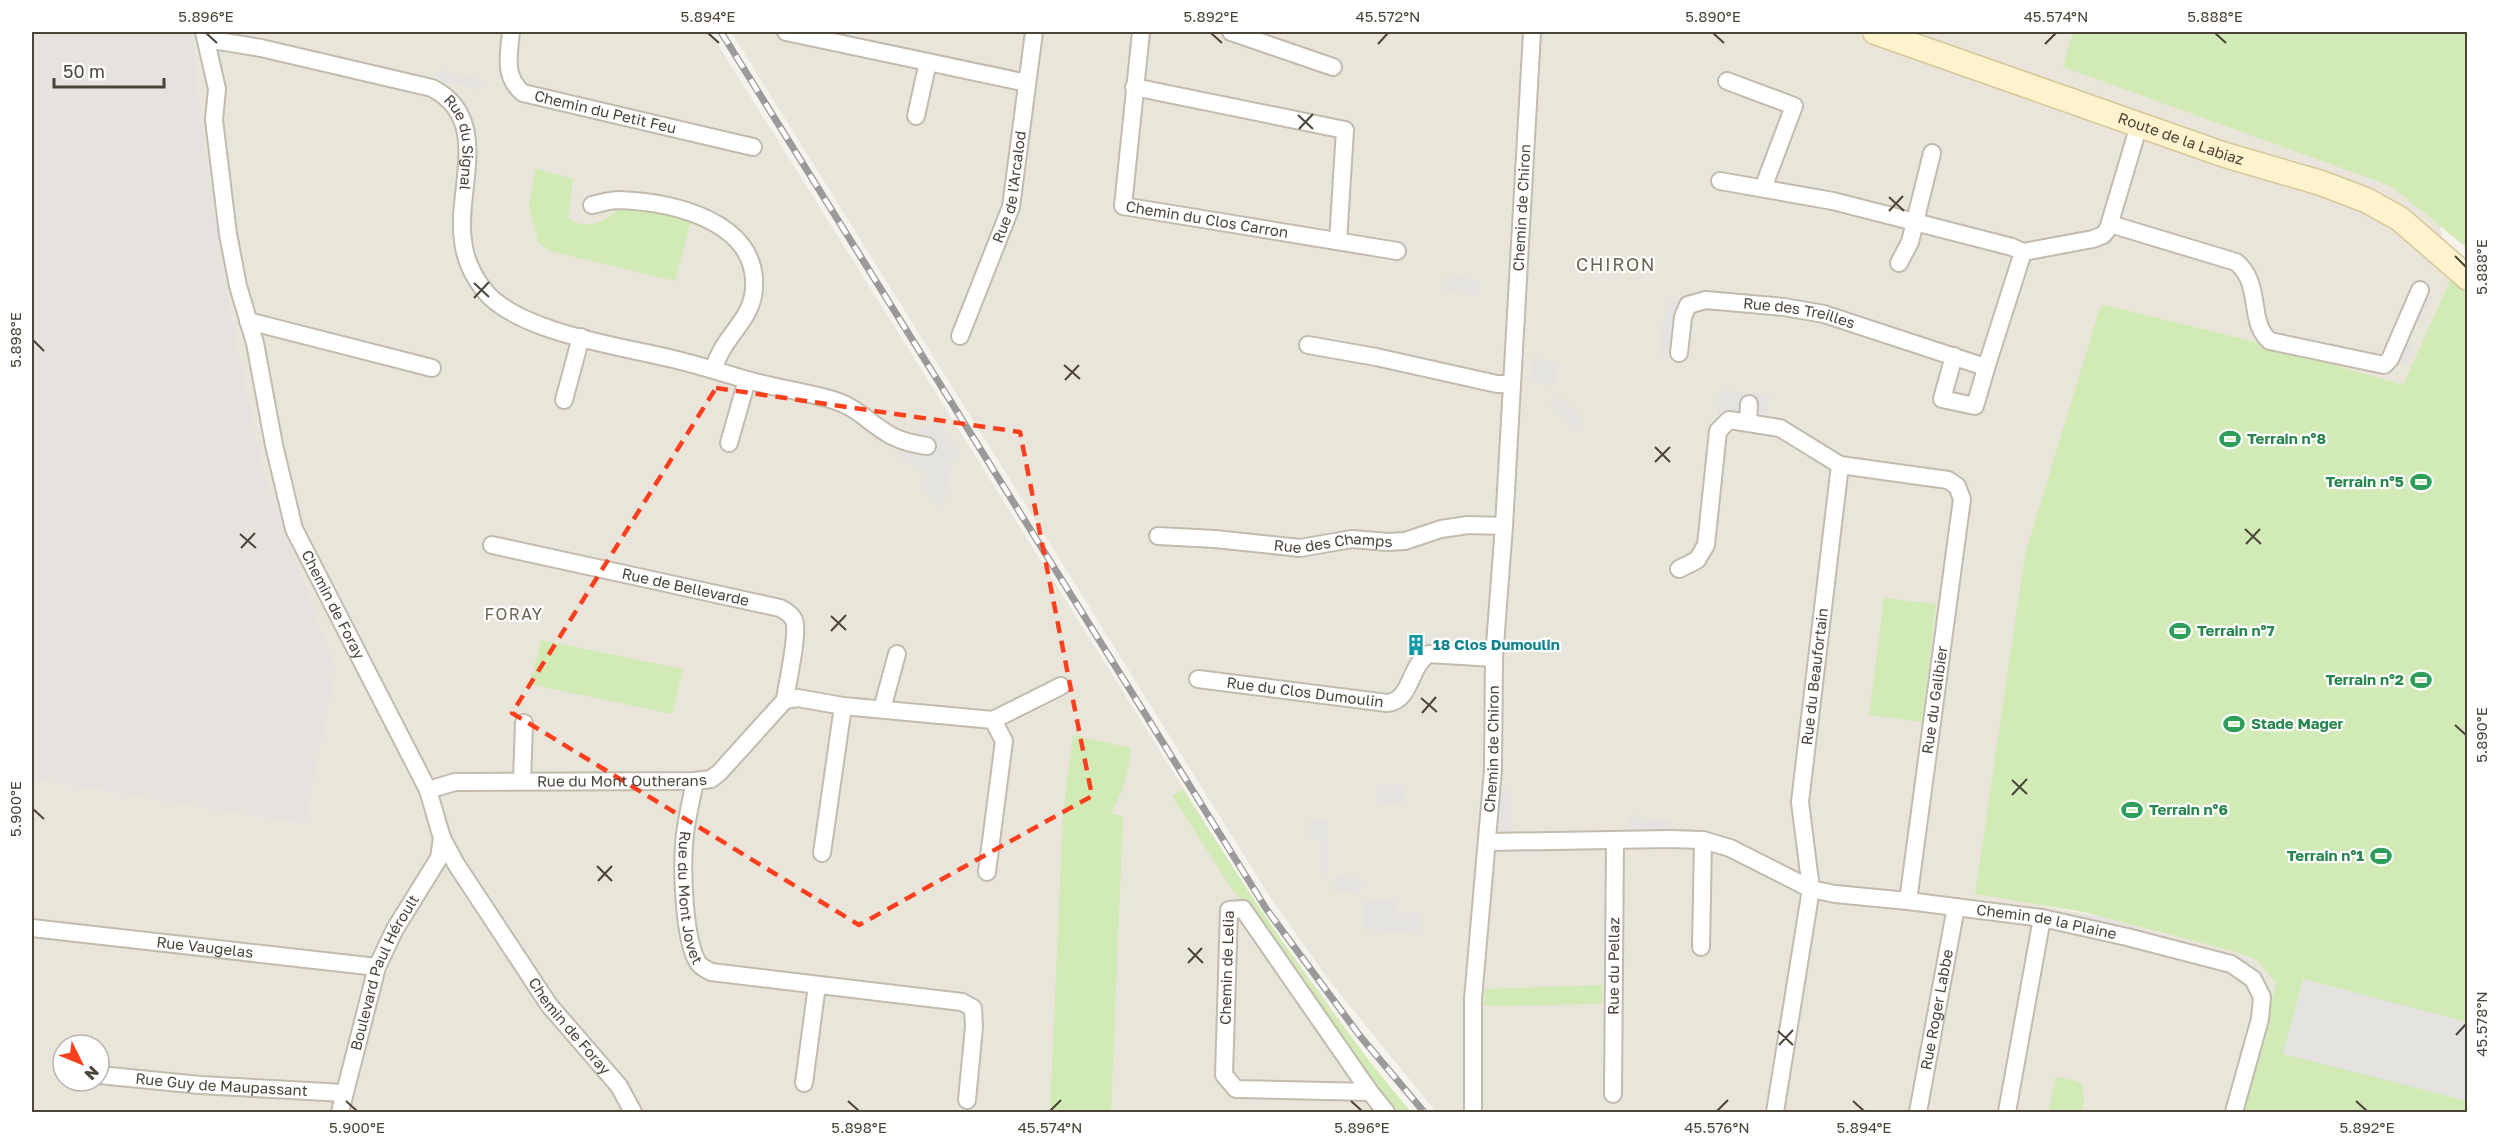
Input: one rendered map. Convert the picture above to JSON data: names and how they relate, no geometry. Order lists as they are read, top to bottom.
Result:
{
  "streets": {
    "main road": ["Route de la Labiaz"],
    "street": [
      "Chemin du Petit Feu",
      "Rue du Signal",
      "Rue de l'Arcalod",
      "Chemin de Chiron",
      "Chemin du Clos Carron",
      "Rue des Treilles",
      "Rue des Champs",
      "Rue de Bellevarde",
      "Chemin de Foray",
      "Rue du Beaufortain",
      "Rue du Clos Dumoulin",
      "Rue du Galibier",
      "Rue du Mont Outherans",
      "Rue du Mont Jovet",
      "Chemin de la Plaine",
      "Rue Vaugelas",
      "Rue du Pellaz",
      "Chemin de Lelia",
      "Boulevard Paul Héroult",
      "Rue Roger Labbe",
      "Rue Guy de Maupassant"
    ]
  },
  "crossings": [
    ["Rue du Signal", "Chemin de Foray"],
    ["Chemin de Chiron", "Rue des Champs"],
    ["Chemin de Chiron", "Rue du Clos Dumoulin"],
    ["Chemin de Chiron", "Chemin de la Plaine"],
    ["Rue de Bellevarde", "Rue du Mont Outherans"],
    ["Chemin de Foray", "Rue du Mont Outherans"],
    ["Chemin de Foray", "Boulevard Paul Héroult"],
    ["Rue du Beaufortain", "Rue du Galibier"],
    ["Rue du Beaufortain", "Chemin de la Plaine"],
    ["Rue du Galibier", "Chemin de la Plaine"],
    ["Rue du Mont Outherans", "Rue du Mont Jovet"],
    ["Chemin de la Plaine", "Rue du Pellaz"],
    ["Chemin de la Plaine", "Rue Roger Labbe"],
    ["Rue Vaugelas", "Boulevard Paul Héroult"],
    ["Boulevard Paul Héroult", "Rue Guy de Maupassant"]
  ],
  "districts": ["CHIRON", "FORAY"],
  "places": {
    "sports": [
      "Terrain n°8",
      "Terrain n°5",
      "Terrain n°7",
      "Terrain n°2",
      "Stade Mager",
      "Terrain n°6",
      "Terrain n°1"
    ],
    "building": ["18 Clos Dumoulin"]
  },
  "scale_bar": "50 m",
  "north": "bottom right",
  "coordinates": [
    "5.896°E",
    "5.894°E",
    "5.892°E",
    "45.572°N",
    "5.890°E",
    "45.574°N",
    "5.888°E",
    "5.898°E",
    "5.900°E",
    "45.578°N",
    "45.576°N"
  ]
}
